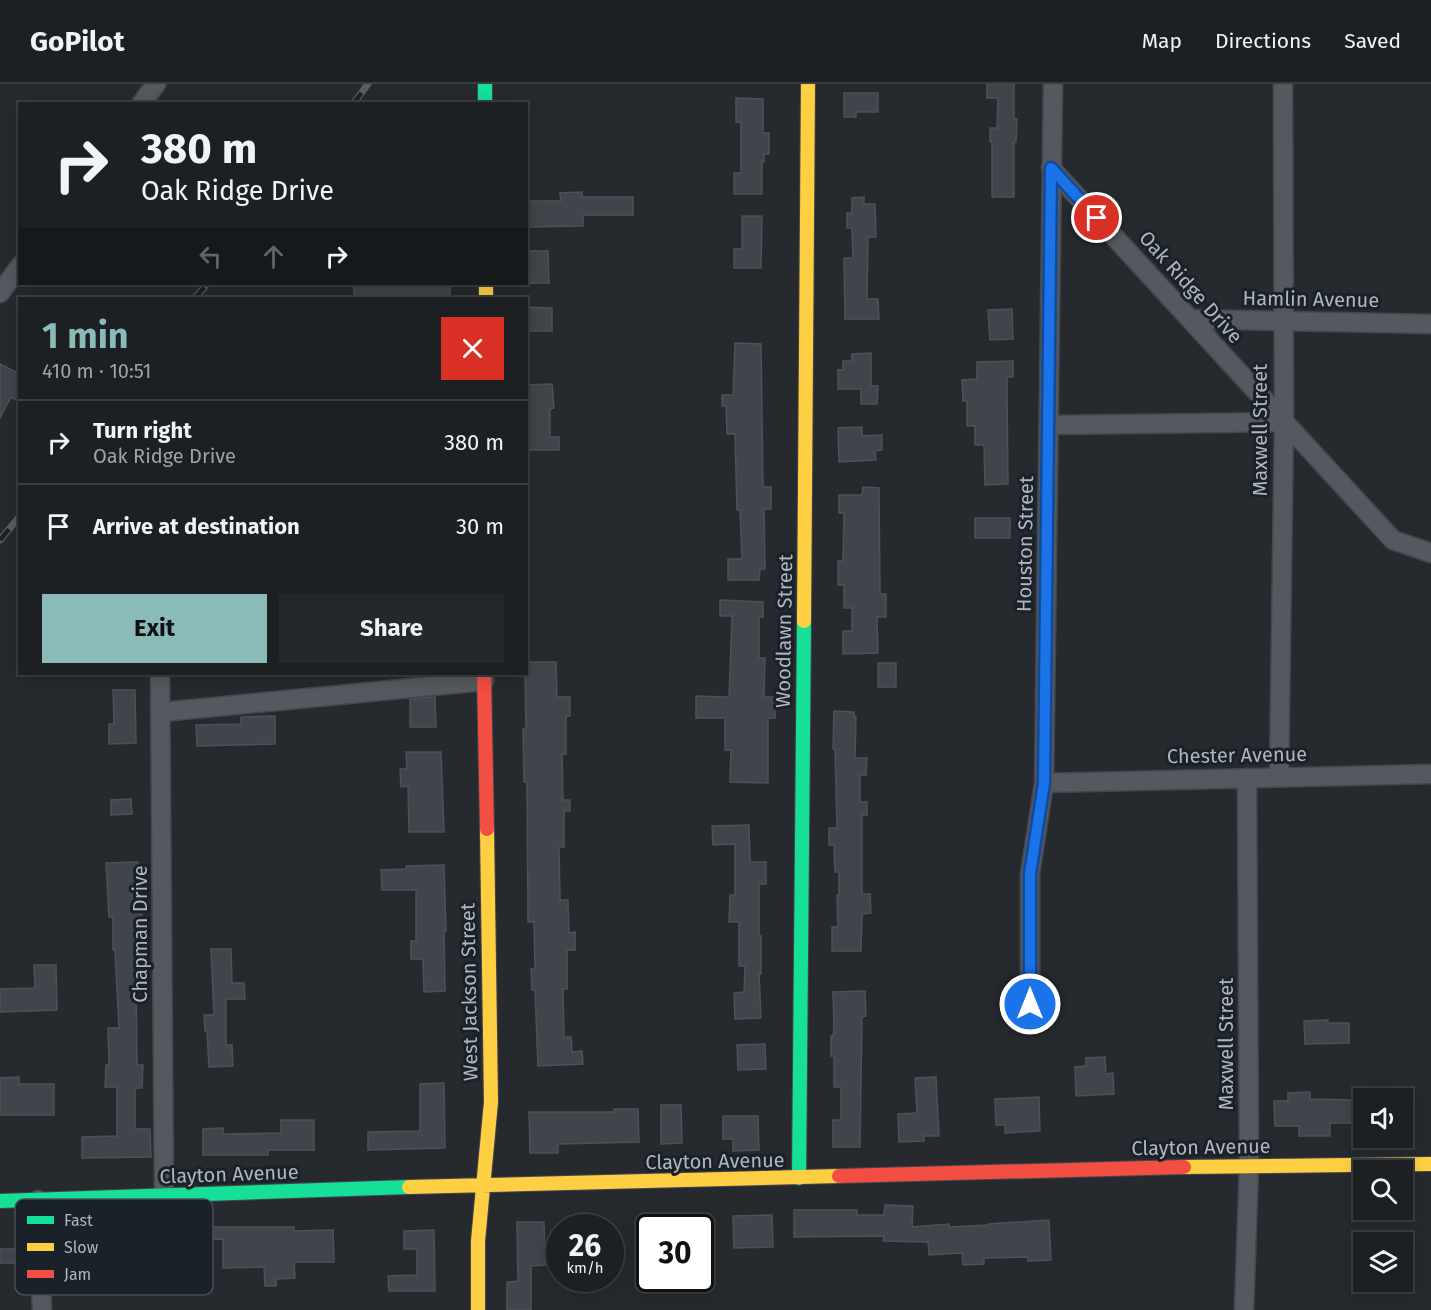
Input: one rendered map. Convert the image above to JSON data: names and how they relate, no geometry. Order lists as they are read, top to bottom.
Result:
{
  "streets": {
    "street": [
      "Oak Ridge Drive",
      "Hamlin Avenue",
      "Maxwell Street",
      "Houston Street",
      "Woodlawn Street",
      "Chester Avenue",
      "Chapman Drive",
      "West Jackson Street",
      "Clayton Avenue"
    ]
  },
  "crossings": [
    ["Oak Ridge Drive", "Hamlin Avenue"],
    ["Oak Ridge Drive", "Maxwell Street"],
    ["Oak Ridge Drive", "Houston Street"],
    ["Hamlin Avenue", "Maxwell Street"],
    ["Maxwell Street", "Chester Avenue"],
    ["Maxwell Street", "Clayton Avenue"],
    ["Houston Street", "Chester Avenue"],
    ["Woodlawn Street", "Clayton Avenue"],
    ["Chapman Drive", "Clayton Avenue"],
    ["West Jackson Street", "Clayton Avenue"]
  ],
  "legend": ["Fast", "Slow", "Jam"],
  "page": {
    "header": "GoPilot",
    "nav": ["Map", "Directions", "Saved"],
    "turn": ["380 m", "Oak Ridge Drive"],
    "heading": ["1 min", "410 m · 10:51"],
    "list": [
      {
        "name": "Turn right",
        "note": "Oak Ridge Drive",
        "value": "380 m"
      },
      {
        "name": "Arrive at destination",
        "value": "30 m"
      }
    ],
    "buttons": ["Exit", "Share"],
    "speed": "26 km/h",
    "limit": "30"
  }
}
